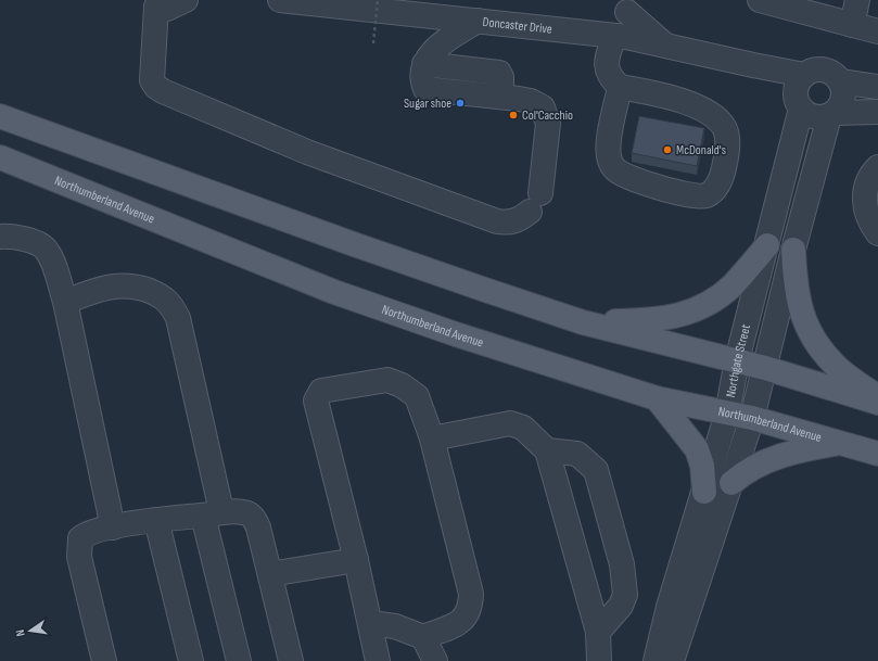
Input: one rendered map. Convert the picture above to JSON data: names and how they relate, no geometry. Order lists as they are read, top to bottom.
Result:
{
  "streets": {
    "main road": ["Northumberland Avenue"],
    "street": ["Doncaster Drive", "Northgate Street"]
  },
  "crossings": [
    ["Doncaster Drive", "Northgate Street"],
    ["Northumberland Avenue", "Northgate Street"]
  ],
  "places": ["Sugar shoe", "Col'Cacchio", "McDonald's"],
  "north": "left"
}
